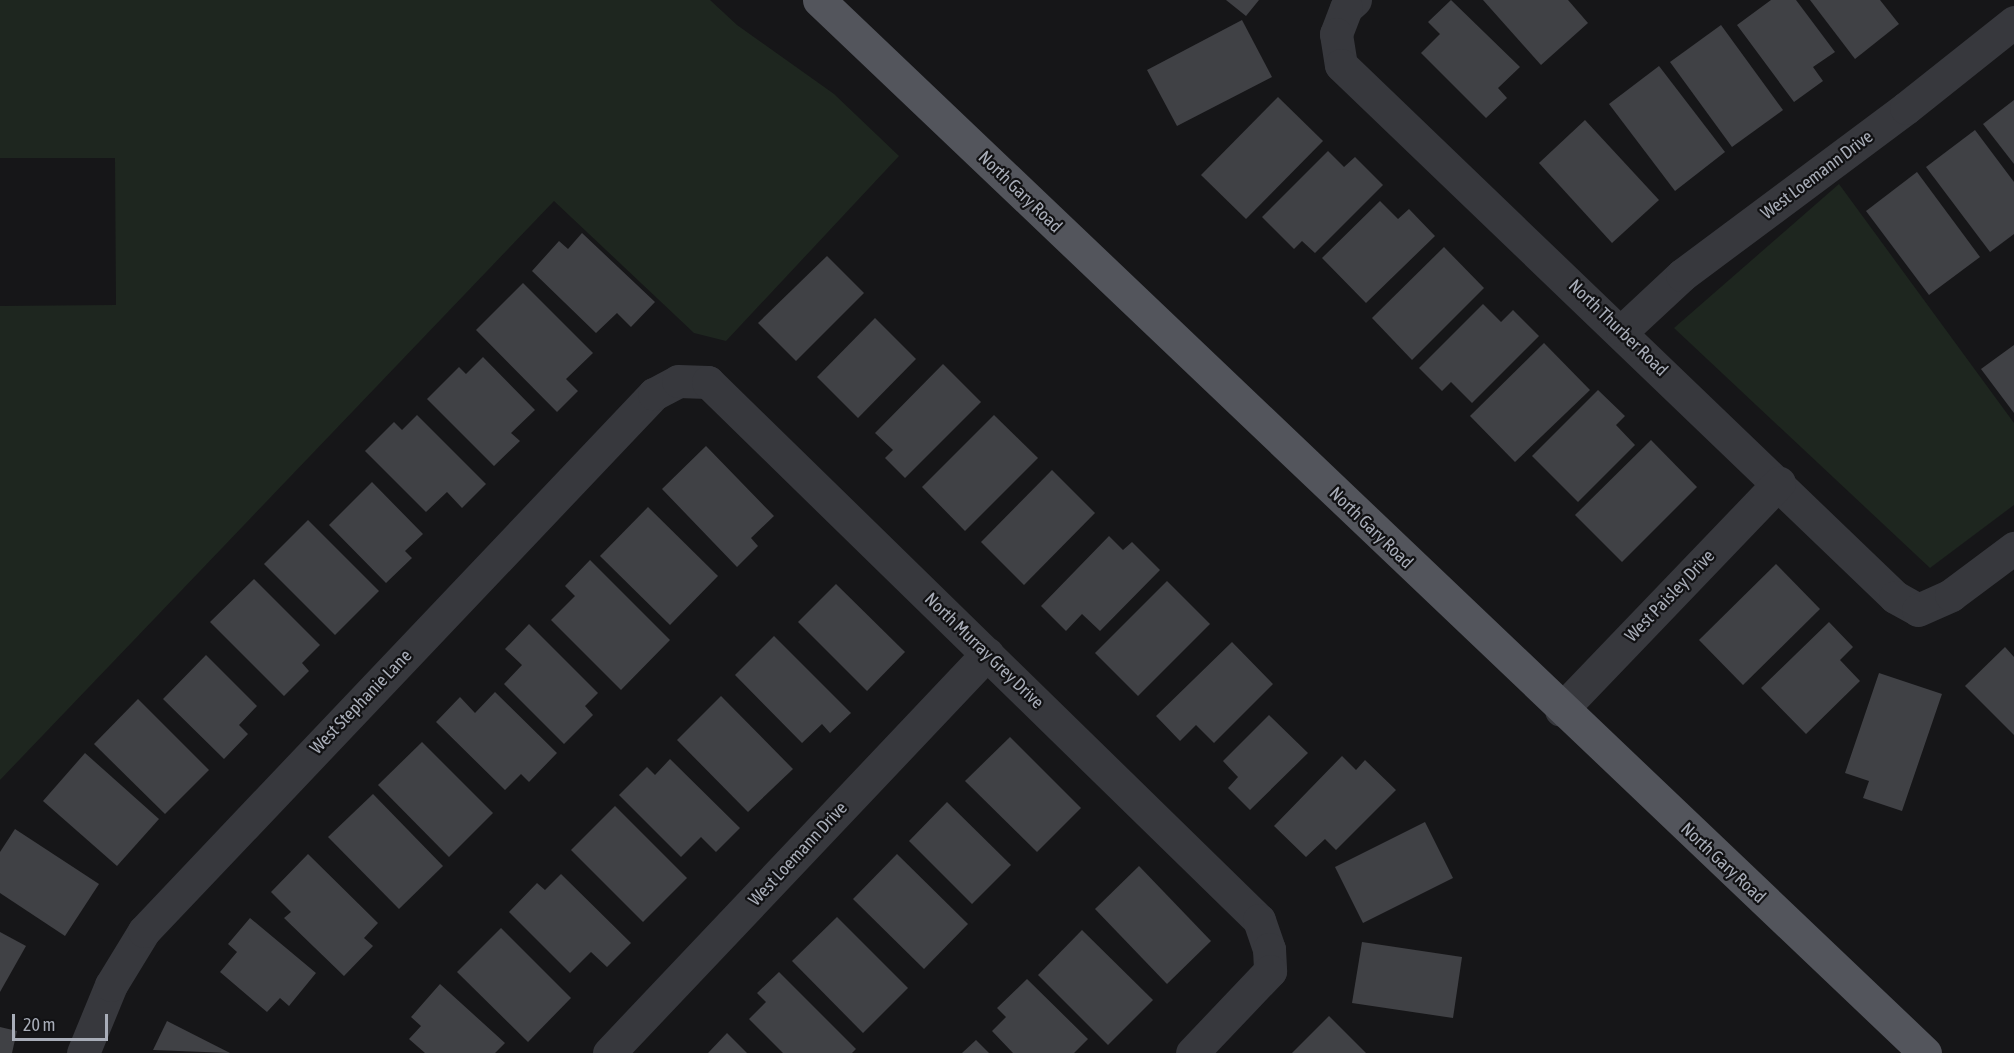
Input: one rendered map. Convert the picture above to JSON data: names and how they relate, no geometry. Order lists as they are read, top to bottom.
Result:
{
  "streets": {
    "main road": ["North Gary Road"],
    "street": [
      "West Loemann Drive",
      "North Thurber Road",
      "West Paisley Drive",
      "North Murray Grey Drive",
      "West Stephanie Lane"
    ]
  },
  "crossings": [
    ["West Loemann Drive", "North Thurber Road"],
    ["West Loemann Drive", "North Murray Grey Drive"],
    ["North Gary Road", "West Paisley Drive"],
    ["North Thurber Road", "West Paisley Drive"],
    ["North Murray Grey Drive", "West Stephanie Lane"]
  ],
  "scale_bar": "20 m"
}
